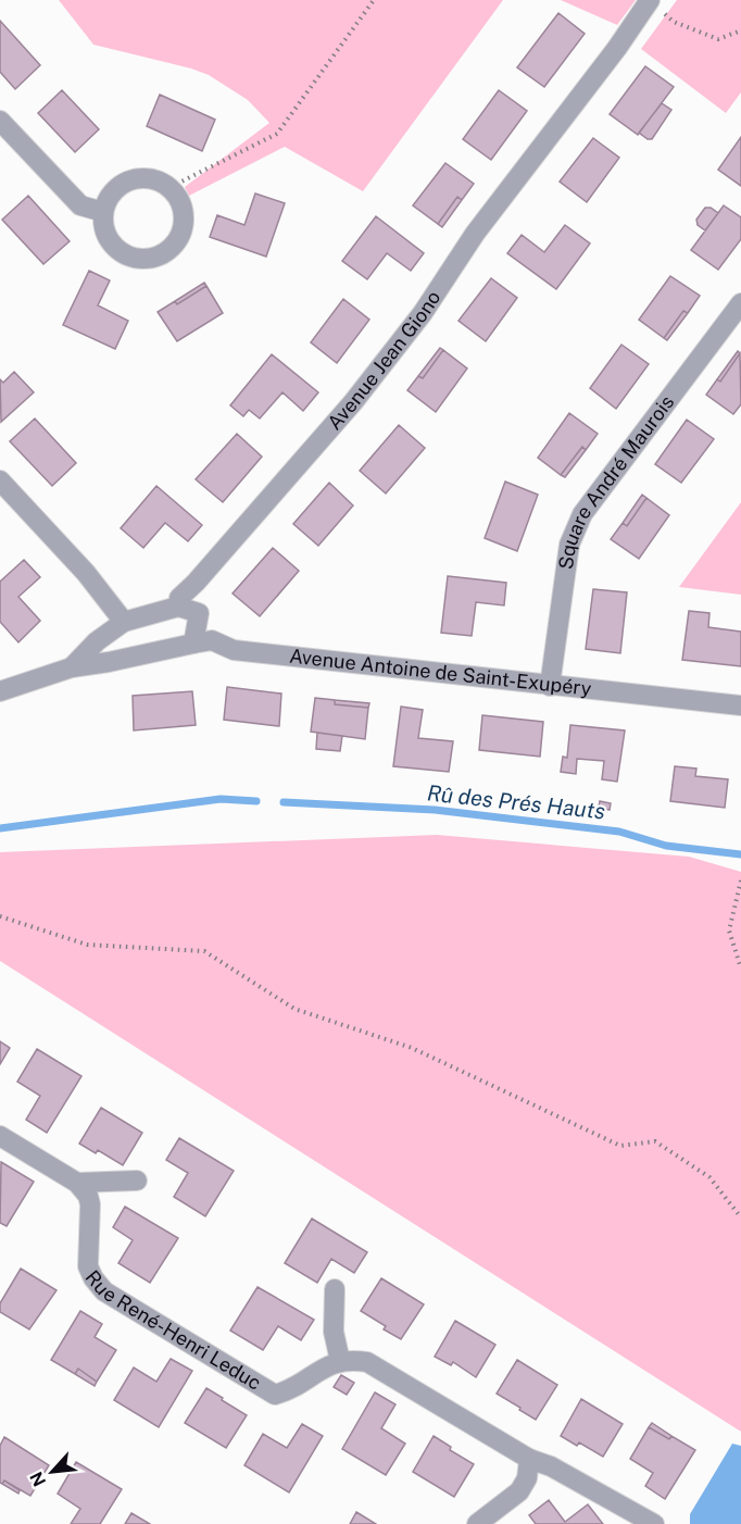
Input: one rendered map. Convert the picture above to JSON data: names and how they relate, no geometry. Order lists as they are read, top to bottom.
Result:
{
  "streets": {
    "street": [
      "Avenue Jean Giono",
      "Square André Maurois",
      "Avenue Antoine de Saint-Exupéry",
      "Rue René-Henri Leduc"
    ]
  },
  "crossings": [
    ["Square André Maurois", "Avenue Antoine de Saint-Exupéry"]
  ],
  "water": ["Rû des Prés Hauts"],
  "north": "bottom left"
}
